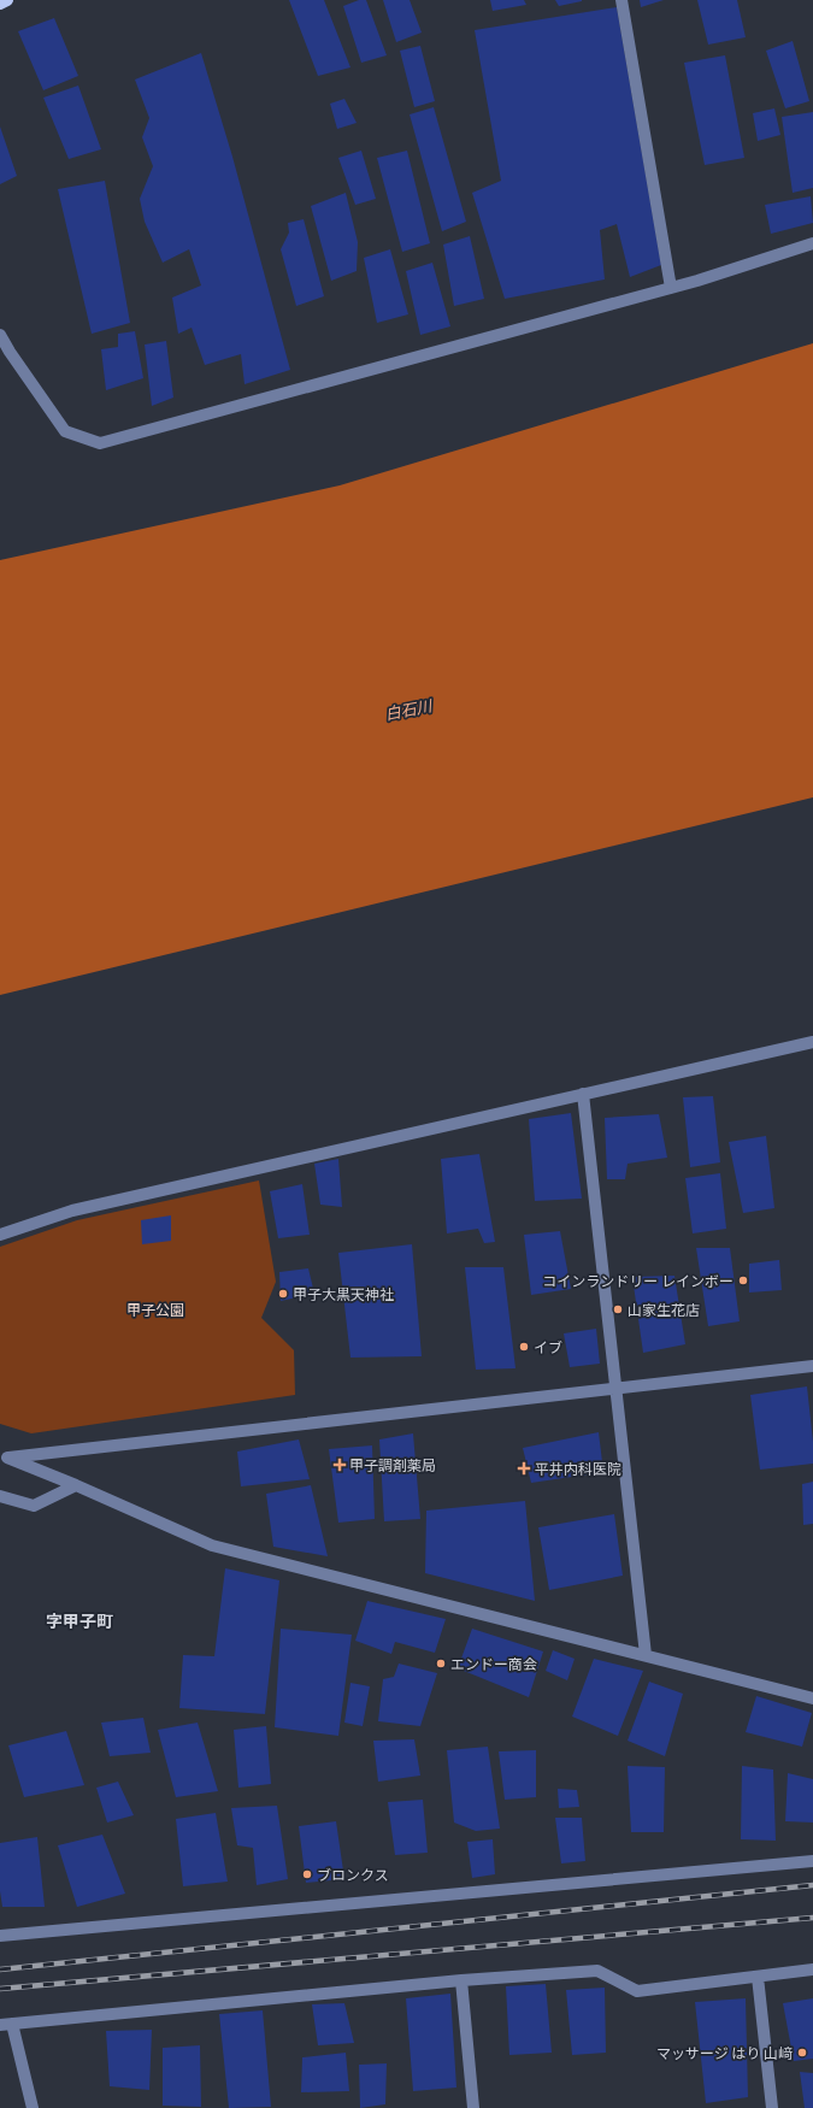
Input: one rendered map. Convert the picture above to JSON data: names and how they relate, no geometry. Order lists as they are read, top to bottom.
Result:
{
  "districts": ["字甲子町"],
  "water": ["白石川"],
  "parks": ["甲子公園"],
  "places": {
    "other": [
      "コインランドリー レインボー",
      "甲子大黒天神社",
      "山家生花店",
      "イブ",
      "エンドー商会",
      "ブロンクス",
      "マッサージ はり 山﨑"
    ],
    "health": ["甲子調剤薬局", "平井内科医院"]
  }
}
